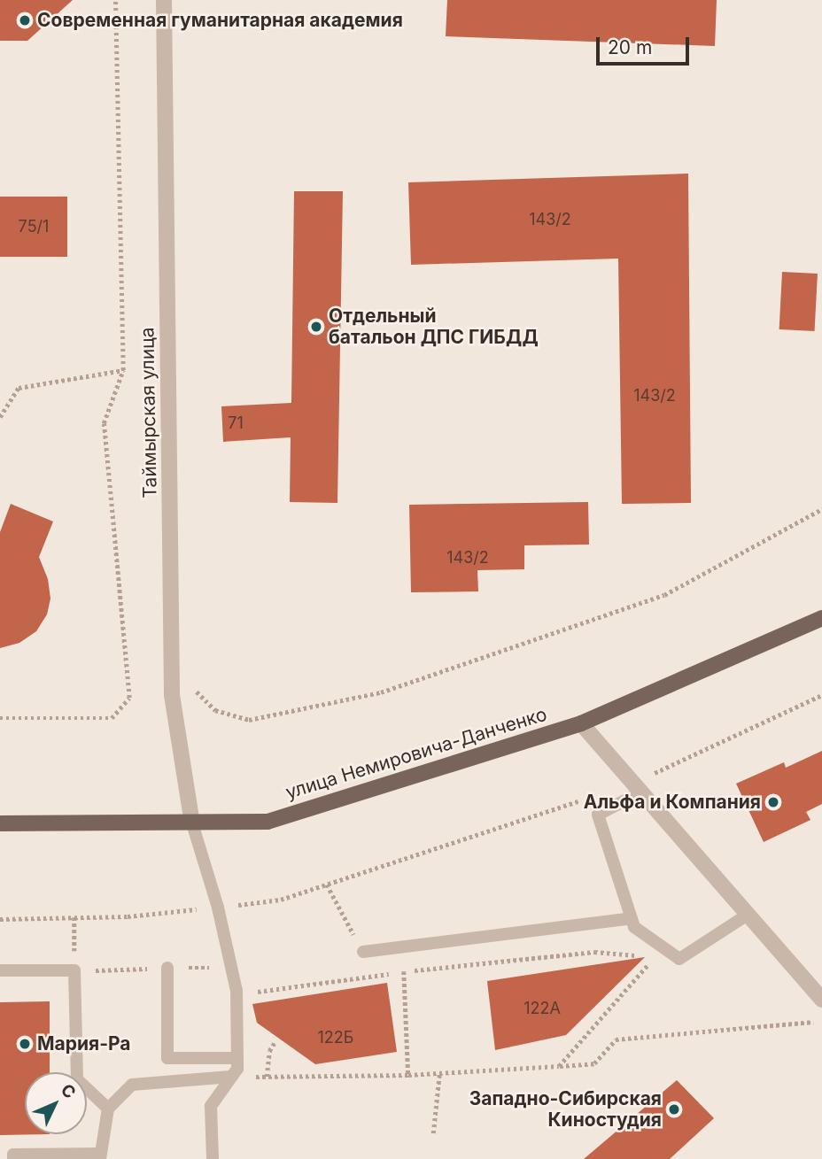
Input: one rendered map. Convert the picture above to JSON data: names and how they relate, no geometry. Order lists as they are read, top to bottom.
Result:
{
  "streets": {
    "main road": ["улица Немировича-Данченко"],
    "street": ["Таймырская улица"]
  },
  "crossings": [
    ["Таймырская улица", "улица Немировича-Данченко"]
  ],
  "places": [
    "Современная гуманитарная академия",
    "Отдельный батальон ДПС ГИБДД",
    "Альфа и Компания",
    "Мария-Ра",
    "Западно-Сибирская Киностудия"
  ],
  "house_numbers": [
    "143/2",
    "75/1",
    "143/2",
    "71",
    "143/2",
    "122А",
    "122Б"
  ],
  "scale_bar": "20 m",
  "north": "top right"
}
